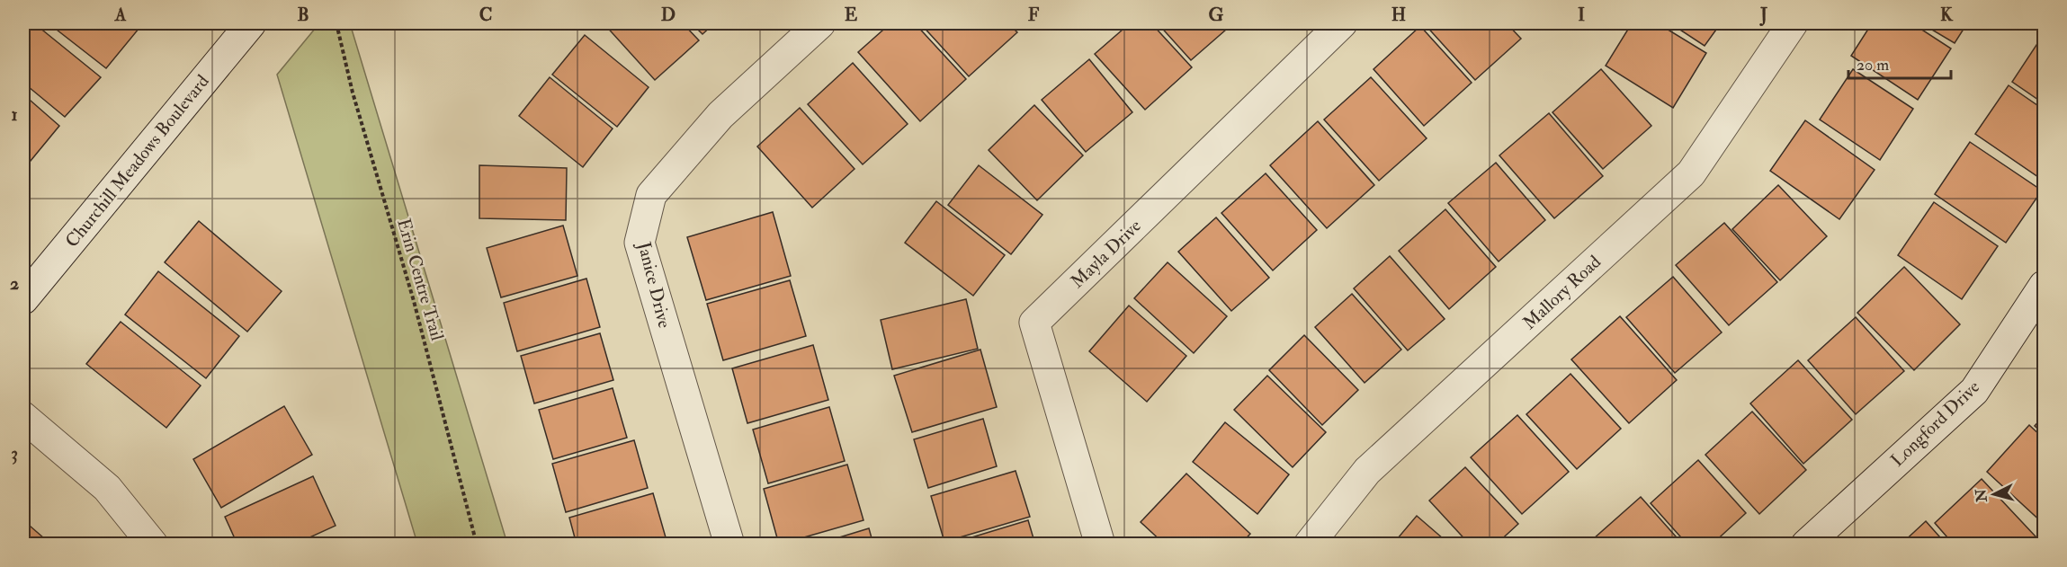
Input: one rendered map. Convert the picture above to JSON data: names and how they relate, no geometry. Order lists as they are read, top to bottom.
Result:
{
  "streets": {
    "street": [
      "Churchill Meadows Boulevard",
      "Mayla Drive",
      "Janice Drive",
      "Mallory Road",
      "Longford Drive"
    ],
    "path": ["Erin Centre Trail"]
  },
  "scale_bar": "20 m",
  "north": "left",
  "grid": {
    "columns": [
      "A",
      "B",
      "C",
      "D",
      "E",
      "F",
      "G",
      "H",
      "I",
      "J",
      "K"
    ],
    "rows": ["1", "2", "3"]
  }
}
